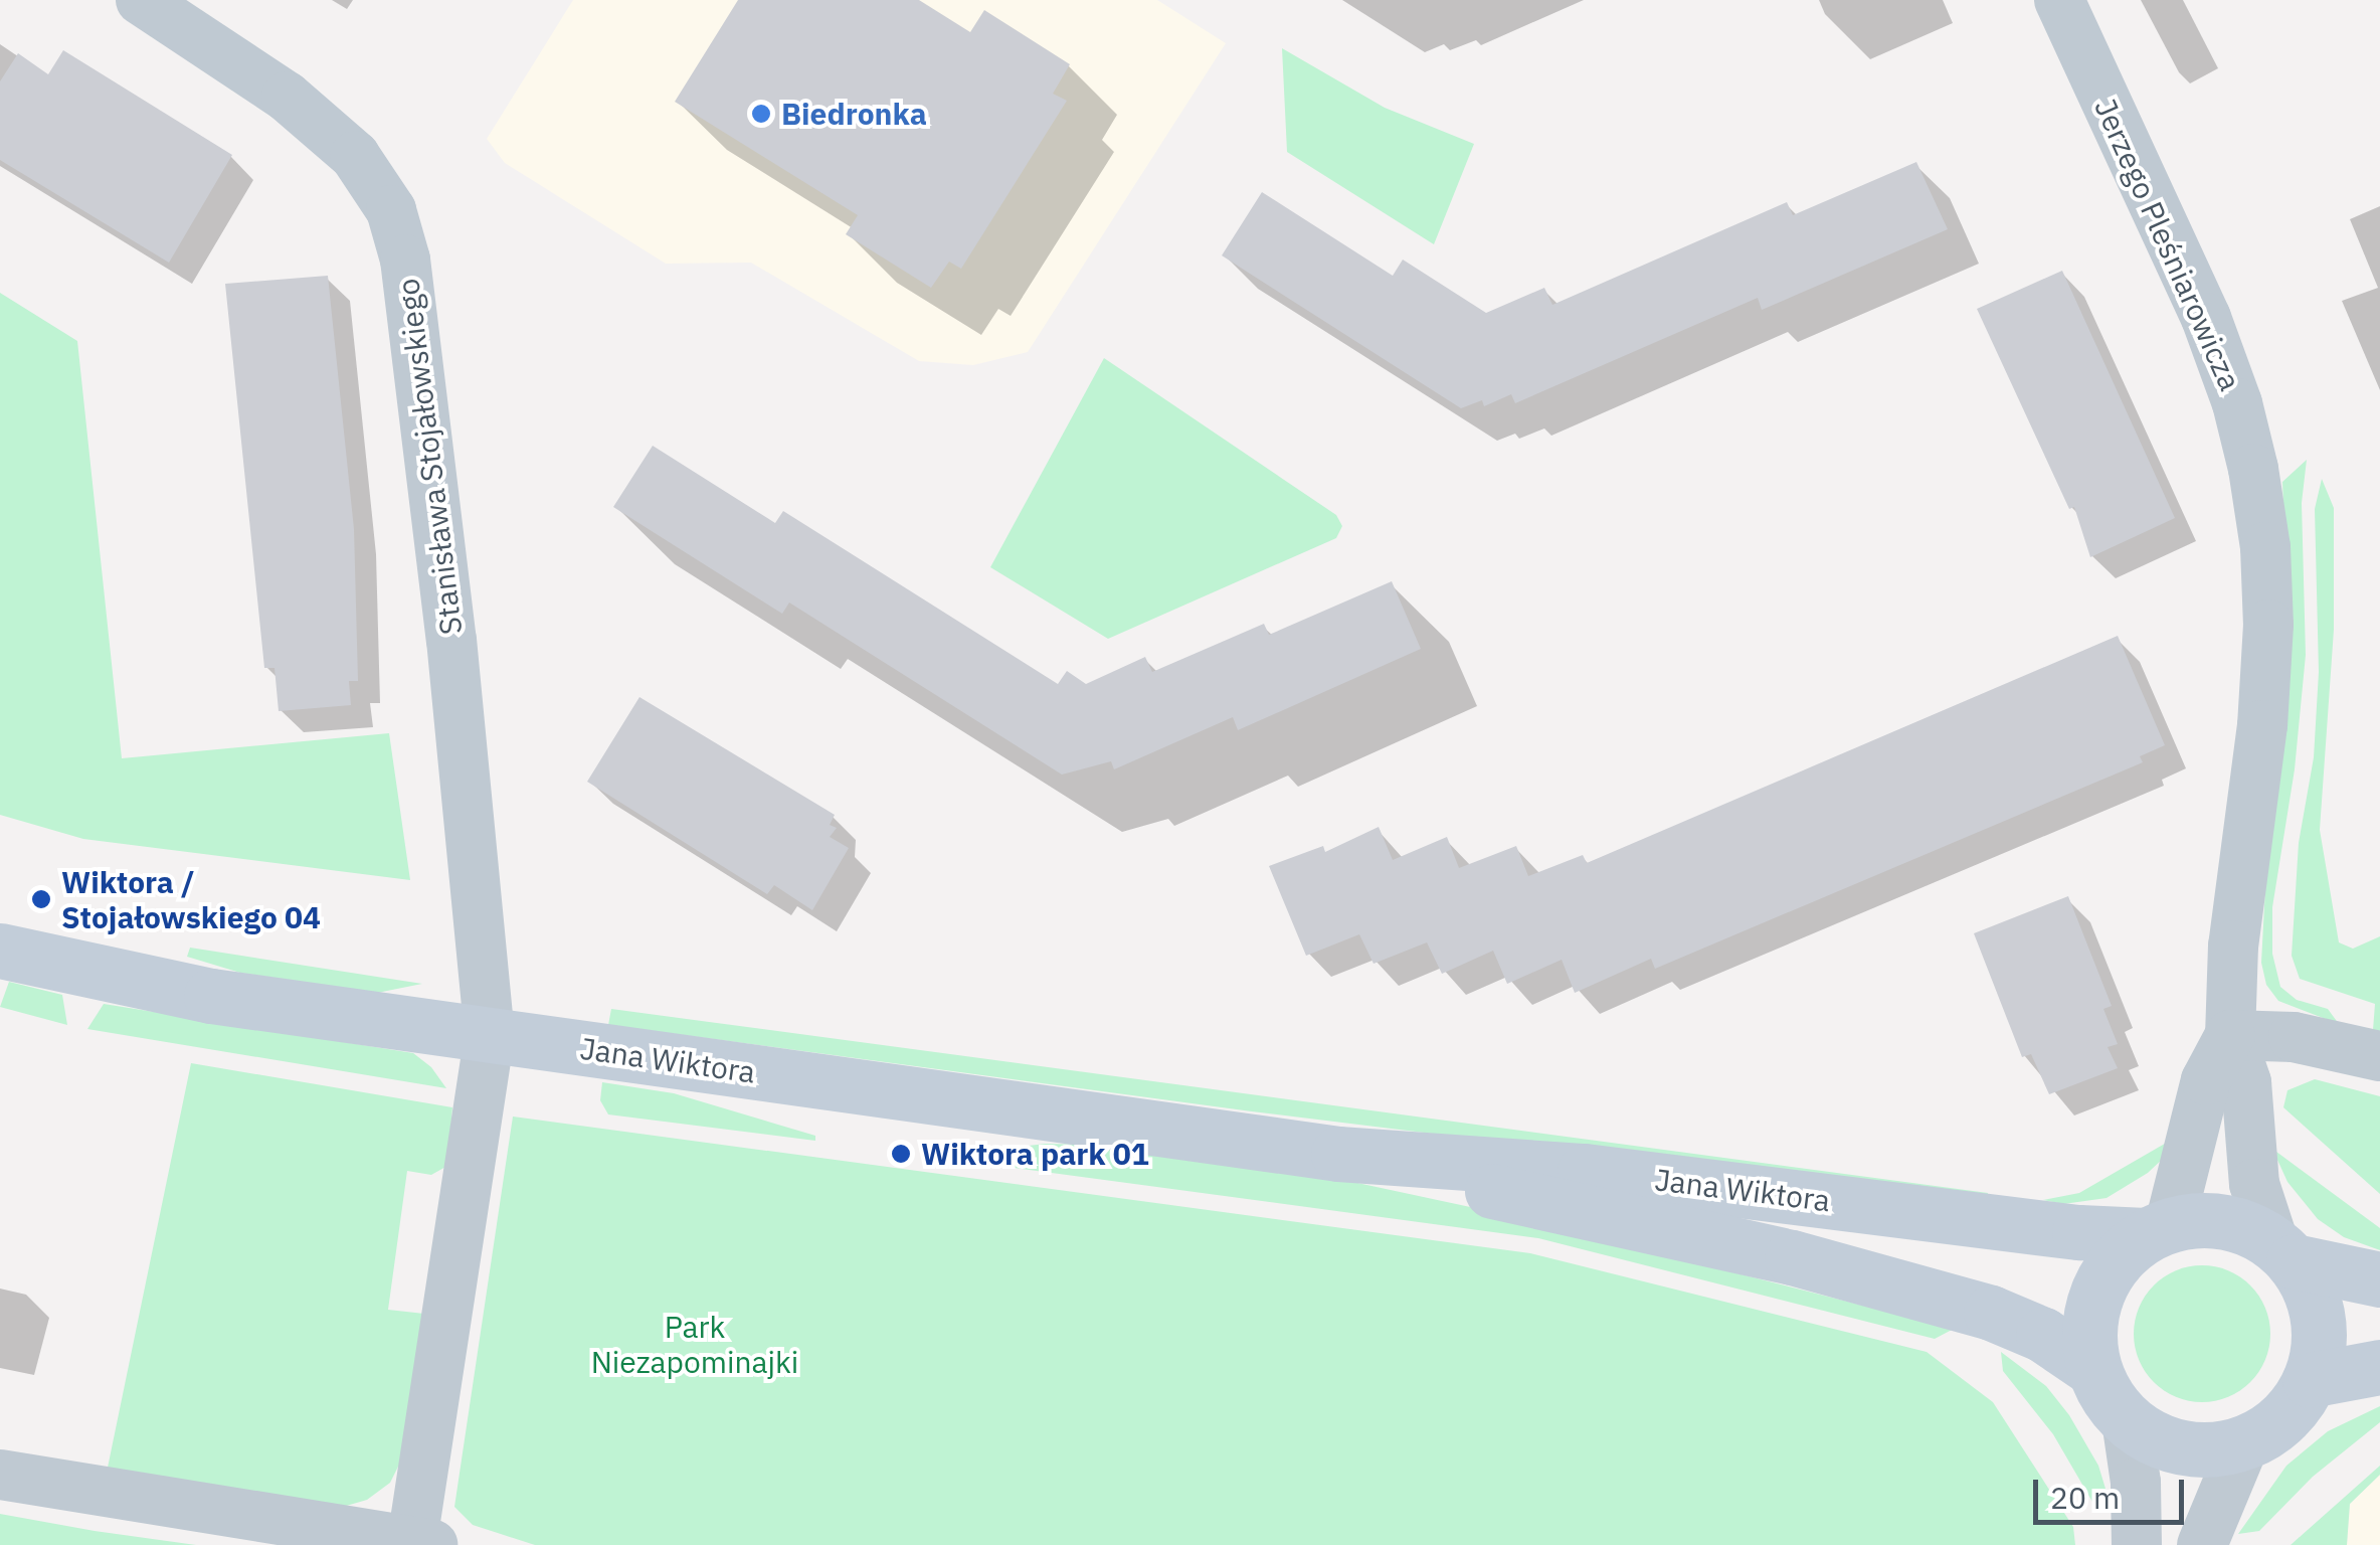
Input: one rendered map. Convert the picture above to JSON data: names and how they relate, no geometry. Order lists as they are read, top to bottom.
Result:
{
  "streets": {
    "street": ["Jerzego Pleśniarowicza", "Stanisława Stojałowskiego", "Jana Wiktora"]
  },
  "crossings": [
    ["Jerzego Pleśniarowicza", "Jana Wiktora"],
    ["Stanisława Stojałowskiego", "Jana Wiktora"]
  ],
  "parks": ["Park Niezapominajki"],
  "places": ["Biedronka", "Wiktora / Stojałowskiego 04", "Wiktora park 01"],
  "scale_bar": "20 m"
}
